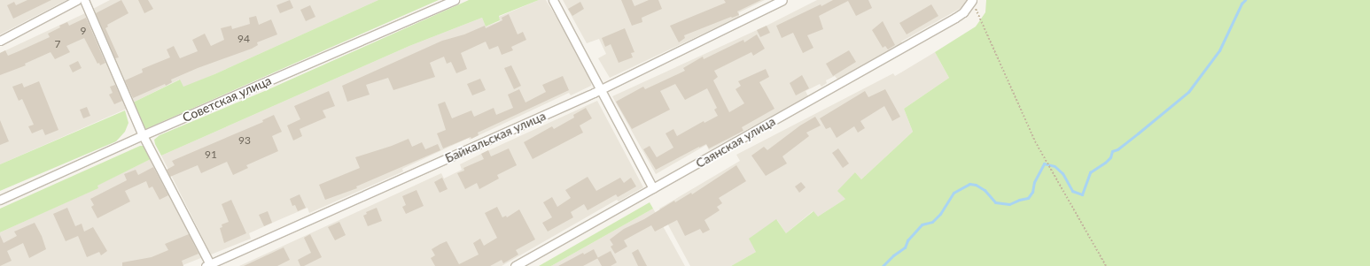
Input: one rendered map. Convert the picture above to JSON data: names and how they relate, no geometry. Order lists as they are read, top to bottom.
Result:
{
  "streets": {
    "street": ["Советская улица", "Байкальская улица", "Саянская улица"]
  },
  "house_numbers": [
    "9",
    "94",
    "7",
    "93",
    "91"
  ]
}
